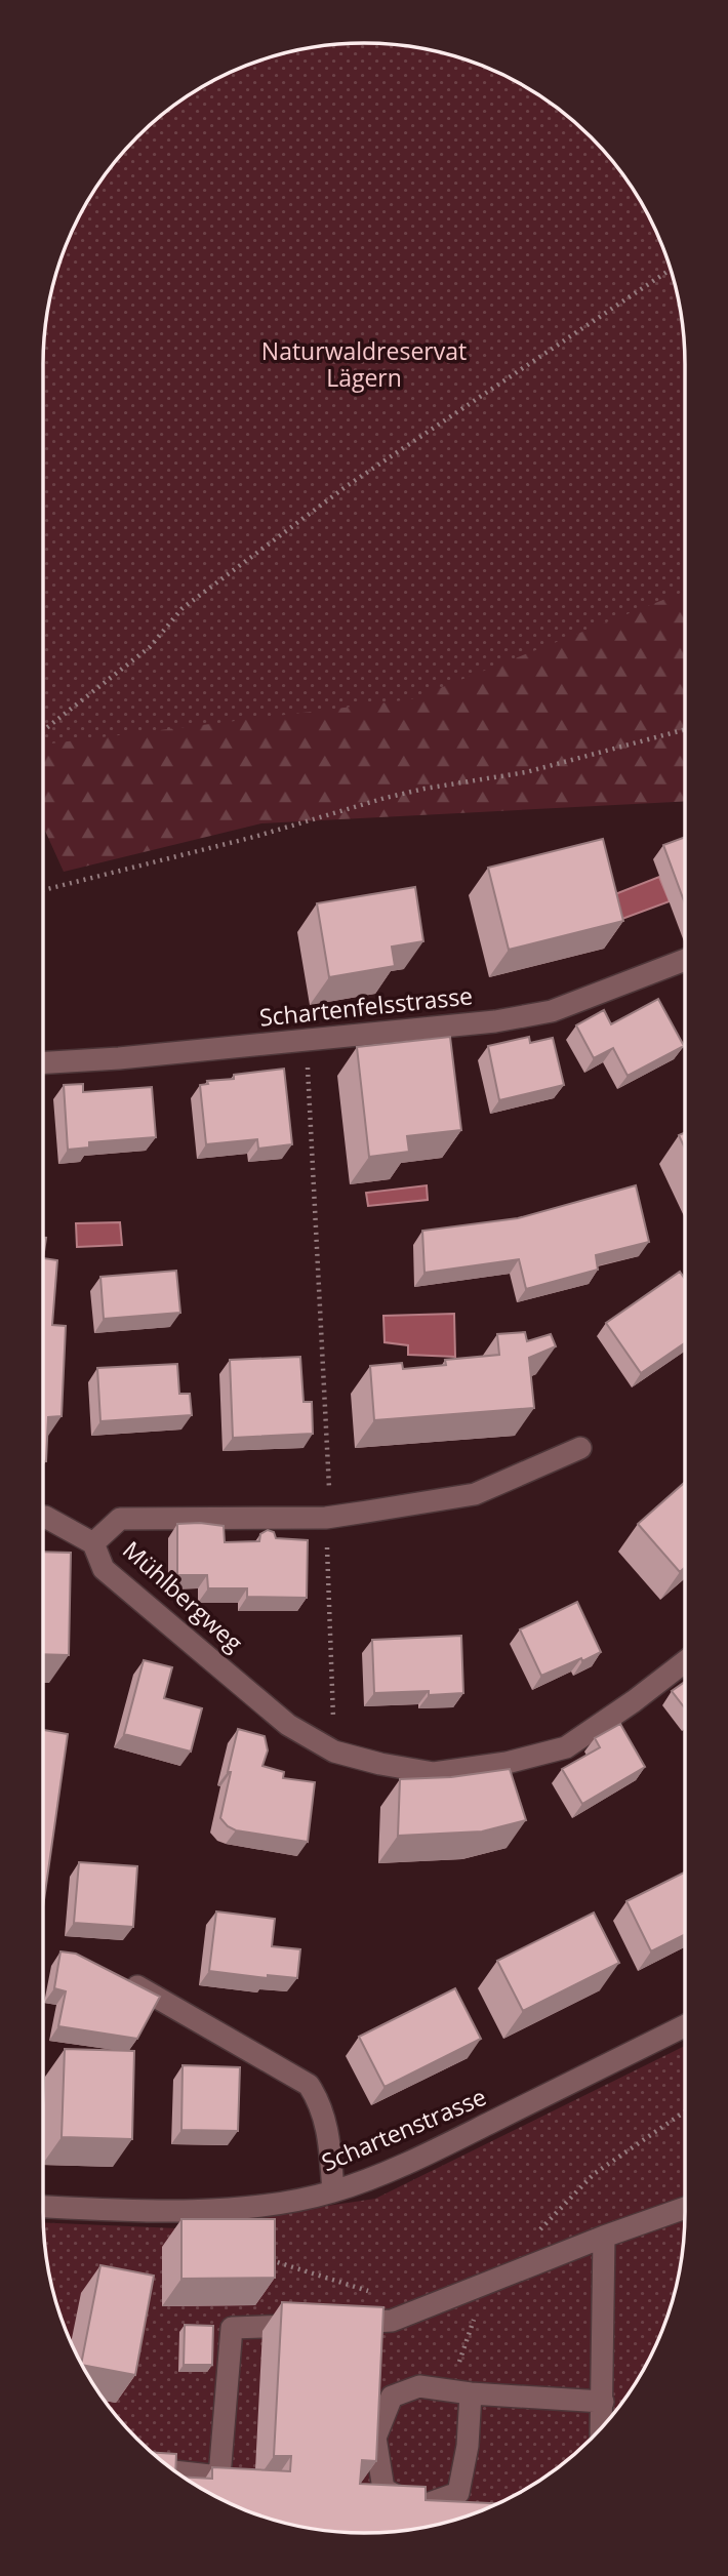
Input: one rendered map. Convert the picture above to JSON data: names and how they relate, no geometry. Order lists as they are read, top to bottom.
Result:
{
  "streets": {
    "street": ["Schartenfelsstrasse", "Mühlbergweg", "Schartenstrasse"]
  },
  "parks": ["Naturwaldreservat Lägern"]
}
